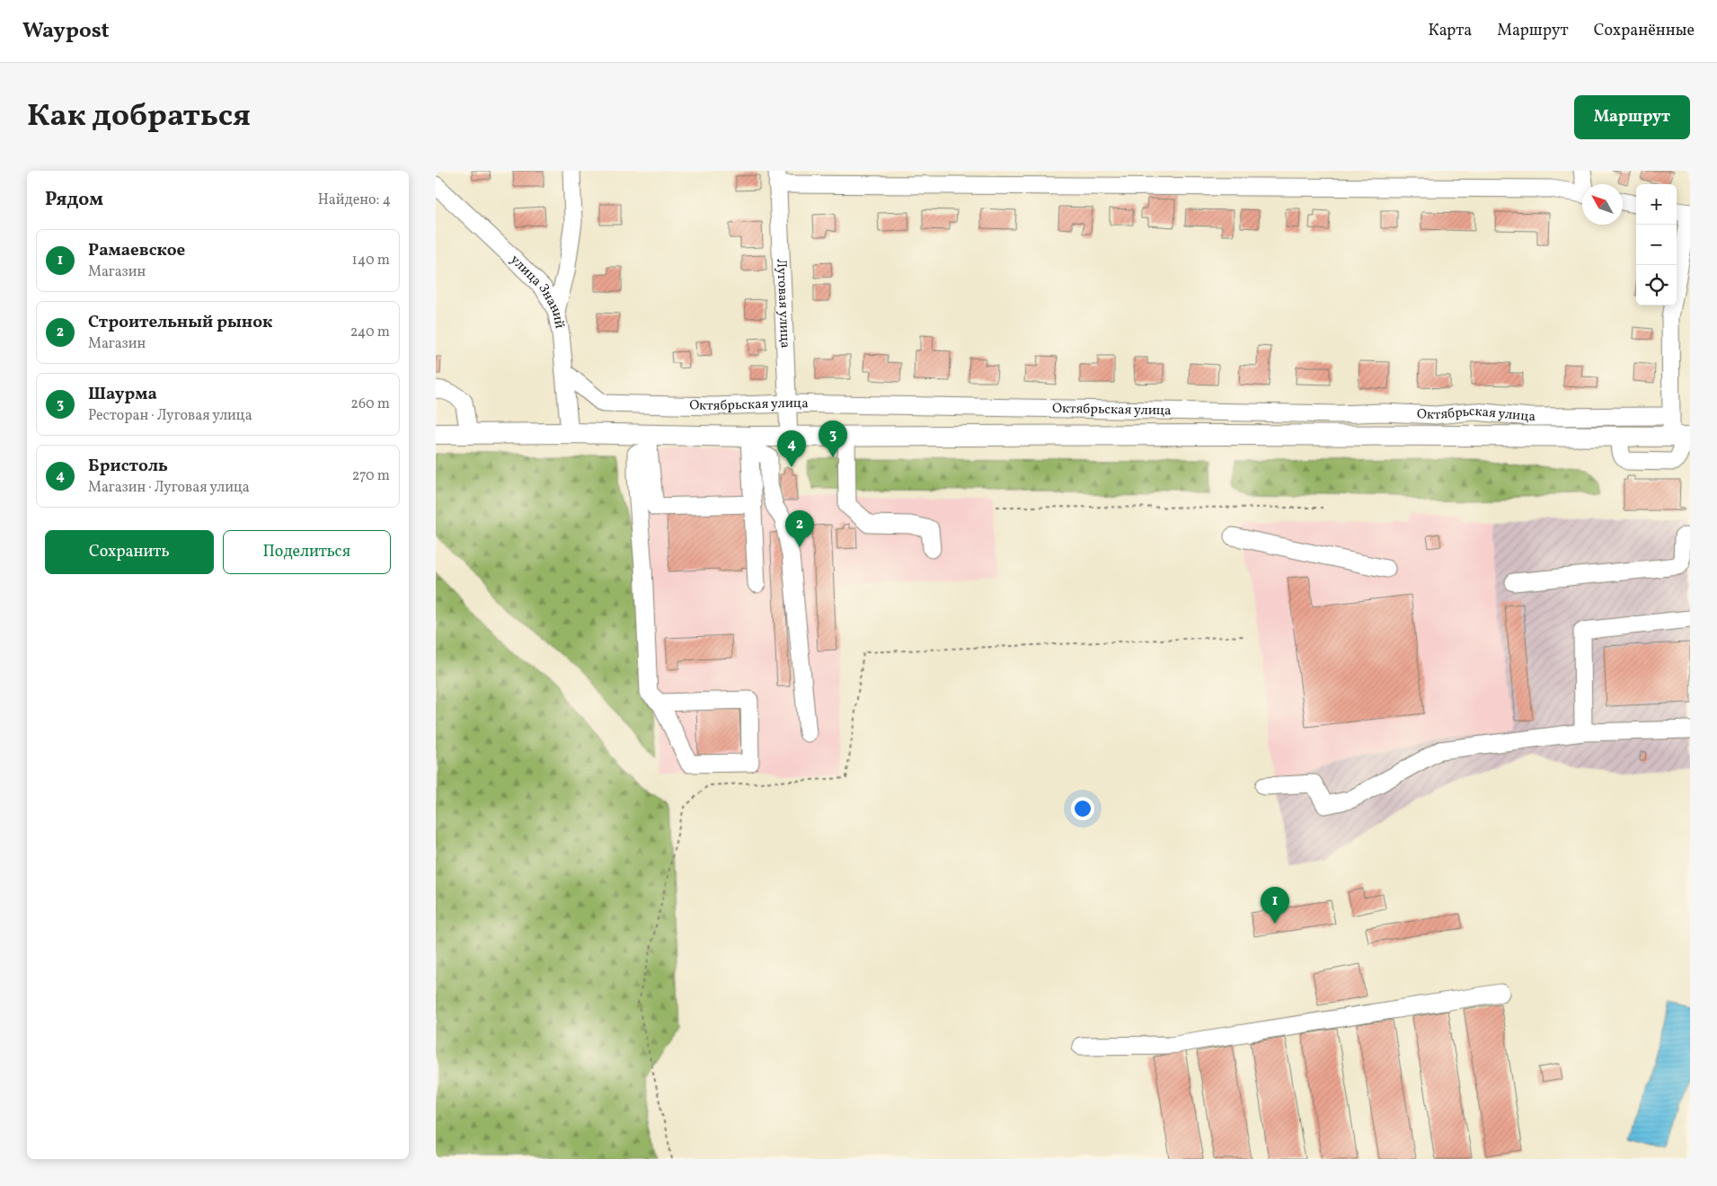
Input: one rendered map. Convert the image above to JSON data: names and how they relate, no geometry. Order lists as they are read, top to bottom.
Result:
{
  "streets": {
    "street": ["улица Знаний", "Луговая улица", "Октябрьская улица"]
  },
  "crossings": [
    ["улица Знаний", "Октябрьская улица"],
    ["Луговая улица", "Октябрьская улица"]
  ],
  "north": "top left",
  "page": {
    "header": "Waypost",
    "nav": ["Карта", "Маршрут", "Сохранённые"],
    "title": "Как добраться",
    "buttons": [
      "Маршрут",
      ["Сохранить", "Поделиться"]
    ],
    "heading": ["Рядом", "Найдено: 4"],
    "map_buttons": ["+", "−"],
    "list": [
      {
        "mark": "1",
        "name": "Рамаевское",
        "note": "Магазин",
        "value": "140 m"
      },
      {
        "mark": "2",
        "name": "Строительный рынок",
        "note": "Магазин",
        "value": "240 m"
      },
      {
        "mark": "3",
        "name": "Шаурма",
        "note": "Ресторан · Луговая улица",
        "value": "260 m"
      },
      {
        "mark": "4",
        "name": "Бристоль",
        "note": "Магазин · Луговая улица",
        "value": "270 m"
      }
    ],
    "pins": [
      "3",
      "4",
      "2",
      "1"
    ]
  }
}
